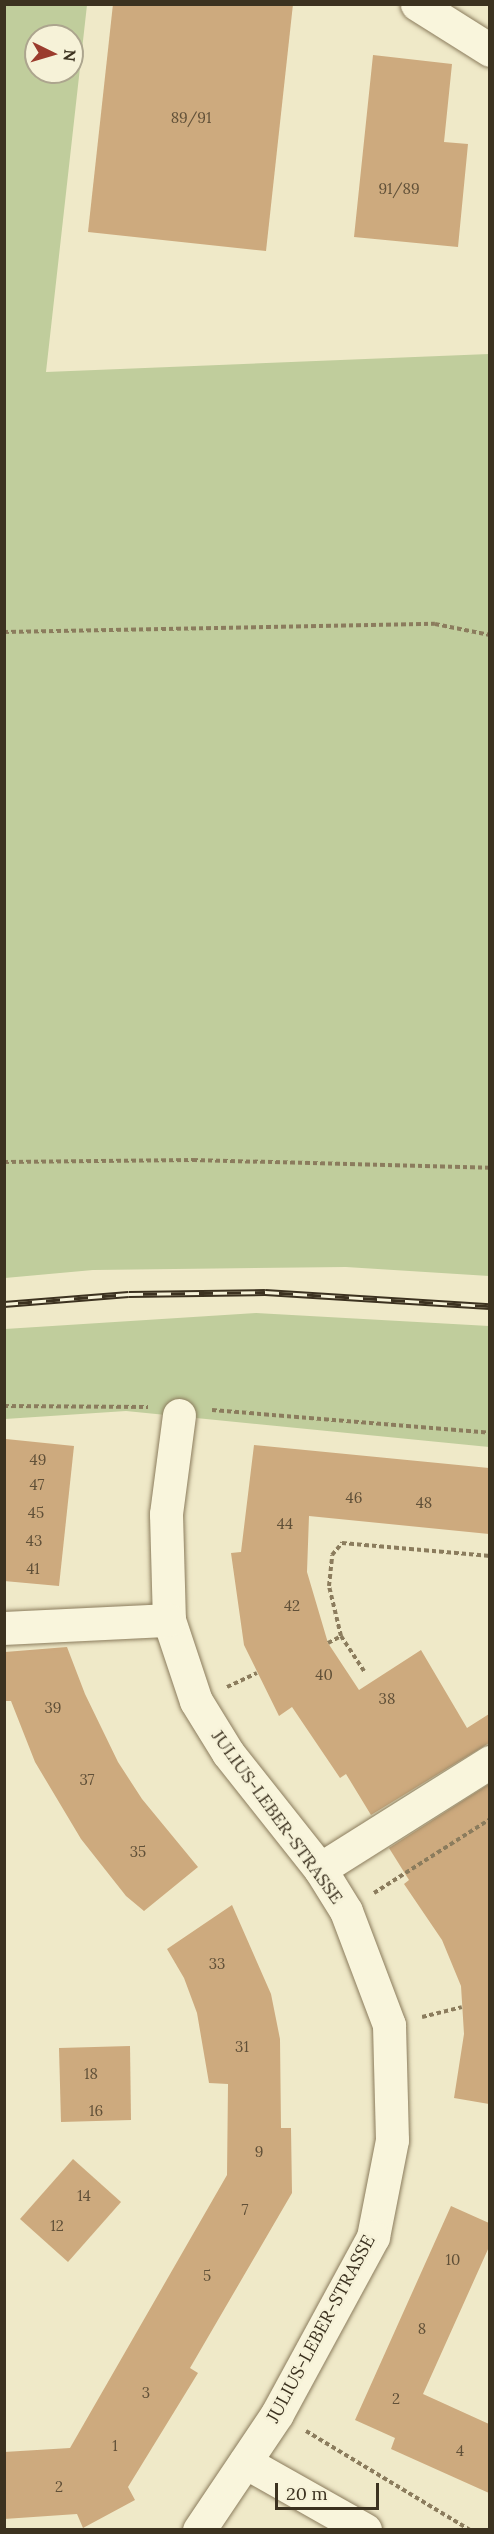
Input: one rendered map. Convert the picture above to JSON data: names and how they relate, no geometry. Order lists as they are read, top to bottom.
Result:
{
  "streets": {
    "street": ["JULIUS-LEBER-STRASSE"]
  },
  "house_numbers": [
    "89/91",
    "91/89",
    "49",
    "47",
    "46",
    "48",
    "45",
    "44",
    "43",
    "41",
    "42",
    "40",
    "38",
    "39",
    "37",
    "35",
    "33",
    "31",
    "18",
    "16",
    "9",
    "14",
    "7",
    "12",
    "10",
    "5",
    "8",
    "3",
    "2",
    "1",
    "4",
    "2"
  ],
  "scale_bar": "20 m",
  "north": "right"
}
